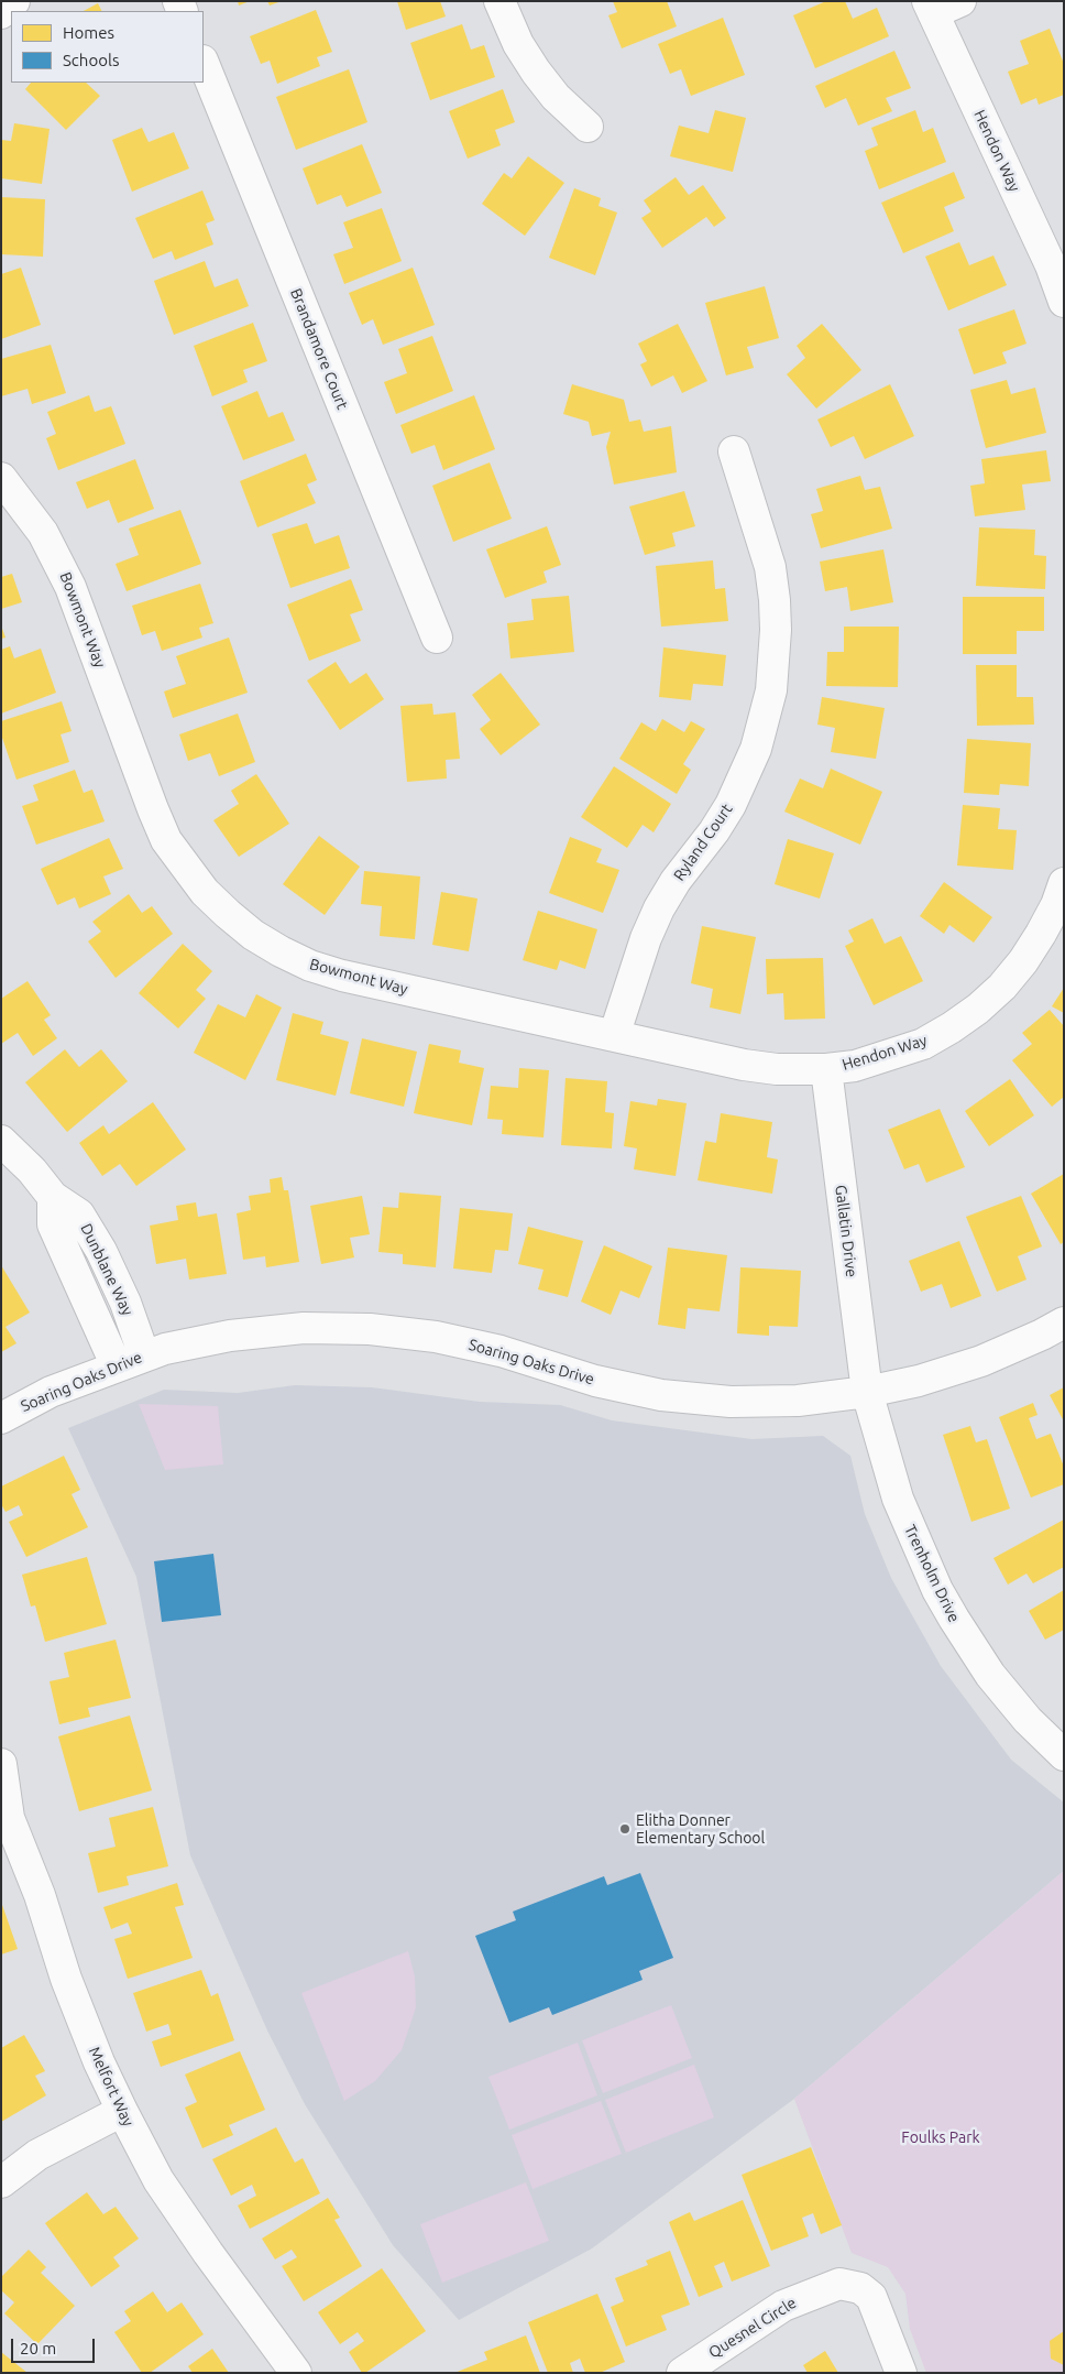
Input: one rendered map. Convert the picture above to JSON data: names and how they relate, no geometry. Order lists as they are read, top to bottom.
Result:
{
  "streets": {
    "street": [
      "Hendon Way",
      "Brandamore Court",
      "Bowmont Way",
      "Ryland Court",
      "Gallatin Drive",
      "Dunblane Way",
      "Soaring Oaks Drive",
      "Trenholm Drive",
      "Melfort Way",
      "Quesnel Circle"
    ]
  },
  "crossings": [
    ["Hendon Way", "Bowmont Way"],
    ["Hendon Way", "Gallatin Drive"],
    ["Bowmont Way", "Ryland Court"],
    ["Bowmont Way", "Gallatin Drive"],
    ["Gallatin Drive", "Soaring Oaks Drive"],
    ["Gallatin Drive", "Trenholm Drive"],
    ["Dunblane Way", "Soaring Oaks Drive"],
    ["Soaring Oaks Drive", "Trenholm Drive"]
  ],
  "parks": ["Foulks Park"],
  "places": ["Elitha Donner Elementary School"],
  "legend": ["Homes", "Schools"],
  "scale_bar": "20 m"
}
